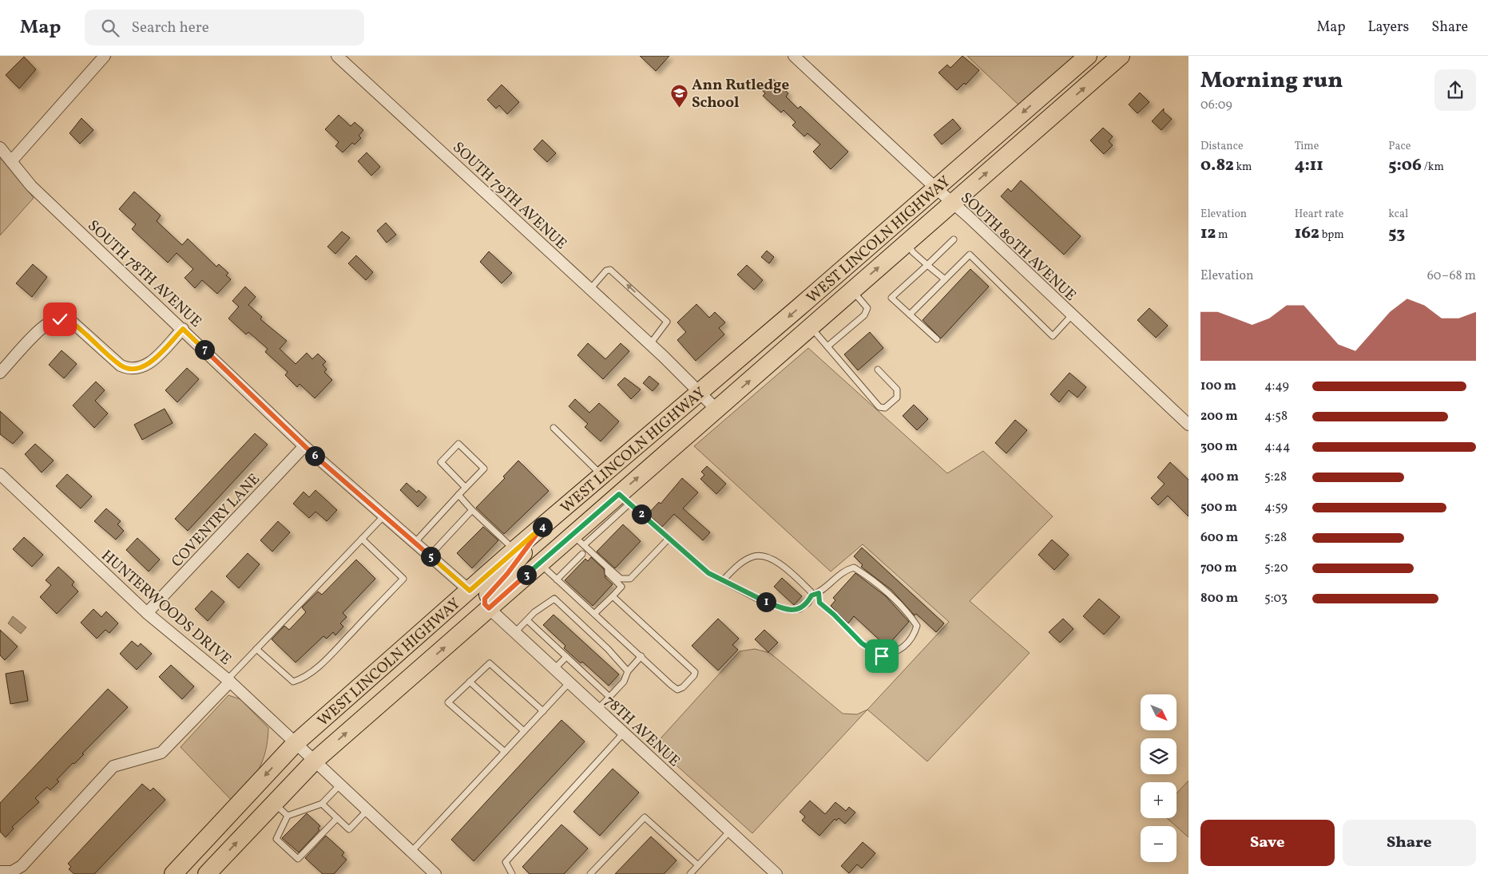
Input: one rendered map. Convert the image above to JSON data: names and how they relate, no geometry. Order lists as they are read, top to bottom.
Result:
{
  "streets": {
    "main road": ["WEST LINCOLN HIGHWAY"],
    "street": [
      "SOUTH 79TH AVENUE",
      "SOUTH 80TH AVENUE",
      "SOUTH 78TH AVENUE",
      "COVENTRY LANE",
      "HUNTERWOODS DRIVE",
      "78TH AVENUE"
    ]
  },
  "crossings": [
    ["SOUTH 79TH AVENUE", "WEST LINCOLN HIGHWAY"],
    ["WEST LINCOLN HIGHWAY", "SOUTH 80TH AVENUE"],
    ["WEST LINCOLN HIGHWAY", "HUNTERWOODS DRIVE"],
    ["WEST LINCOLN HIGHWAY", "78TH AVENUE"],
    ["SOUTH 78TH AVENUE", "COVENTRY LANE"],
    ["COVENTRY LANE", "HUNTERWOODS DRIVE"]
  ],
  "places": {
    "school or university": ["Ann Rutledge School"]
  },
  "north": "bottom right",
  "page": {
    "header": "Map",
    "search": "Search here",
    "nav": ["Map", "Layers", "Share"],
    "heading": ["Morning run", "06:09"],
    "stats": [
      ["Distance", "0.82 km"],
      ["Time", "4:11"],
      ["Pace", "5:06 /km"],
      ["Elevation", "12 m"],
      ["Heart rate", "162 bpm"],
      ["kcal", "53"]
    ],
    "chart": ["Elevation", "60–68 m"],
    "pins": [
      "7",
      "6",
      "2",
      "4",
      "5",
      "3",
      "1"
    ],
    "list": [
      {
        "name": "100 m",
        "note": "4:49"
      },
      {
        "name": "200 m",
        "note": "4:58"
      },
      {
        "name": "300 m",
        "note": "4:44"
      },
      {
        "name": "400 m",
        "note": "5:28"
      },
      {
        "name": "500 m",
        "note": "4:59"
      },
      {
        "name": "600 m",
        "note": "5:28"
      },
      {
        "name": "700 m",
        "note": "5:20"
      },
      {
        "name": "800 m",
        "note": "5:03"
      }
    ],
    "map_buttons": ["+", "−"],
    "buttons": ["Save", "Share"]
  }
}
